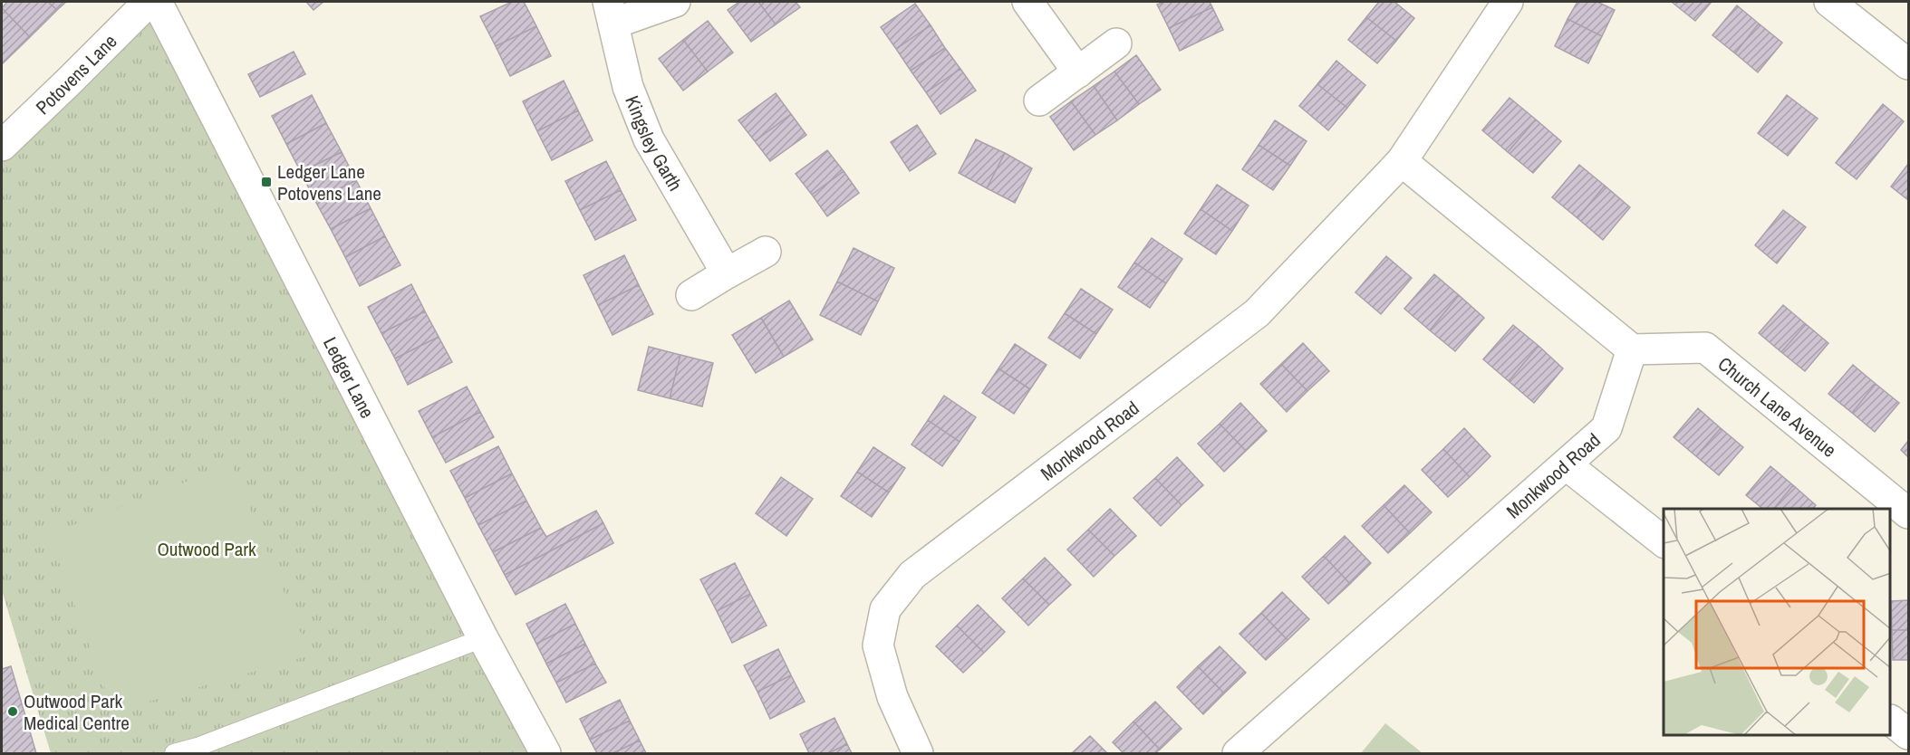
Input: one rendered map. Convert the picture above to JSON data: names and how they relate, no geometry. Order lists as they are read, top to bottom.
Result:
{
  "streets": {
    "street": [
      "Potovens Lane",
      "Kingsley Garth",
      "Ledger Lane",
      "Church Lane Avenue",
      "Monkwood Road"
    ]
  },
  "crossings": [
    ["Church Lane Avenue", "Monkwood Road"]
  ],
  "parks": ["Outwood Park"],
  "places": {
    "transit": ["Ledger Lane Potovens Lane"],
    "other": ["Outwood Park Medical Centre"]
  }
}
